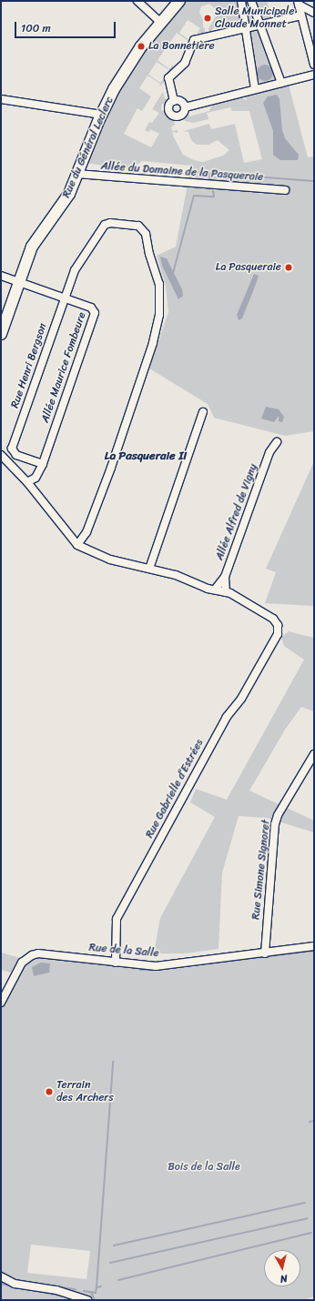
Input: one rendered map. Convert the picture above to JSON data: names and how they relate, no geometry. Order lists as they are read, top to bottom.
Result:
{
  "streets": {
    "street": [
      "Rue du Général Leclerc",
      "Allée du Domaine de la Pasqueraie",
      "Rue Henri Bergson",
      "Allée Maurice Fombeure",
      "Allée Alfred de Vigny",
      "Rue Gabrielle d’Estrées",
      "Rue Simone Signoret",
      "Rue de la Salle"
    ]
  },
  "crossings": [
    ["Rue du Général Leclerc", "Allée du Domaine de la Pasqueraie"],
    ["Rue du Général Leclerc", "Allée Maurice Fombeure"],
    ["Rue Henri Bergson", "Allée Maurice Fombeure"],
    ["Rue Gabrielle d’Estrées", "Rue de la Salle"],
    ["Rue Simone Signoret", "Rue de la Salle"]
  ],
  "districts": ["La Pasqueraie II"],
  "parks": ["Bois de la Salle"],
  "places": [
    "Salle Municipale Claude Monnet",
    "La Bonnetière",
    "La Pasqueraie",
    "Terrain des Archers"
  ],
  "scale_bar": "100 m",
  "north": "bottom"
}
